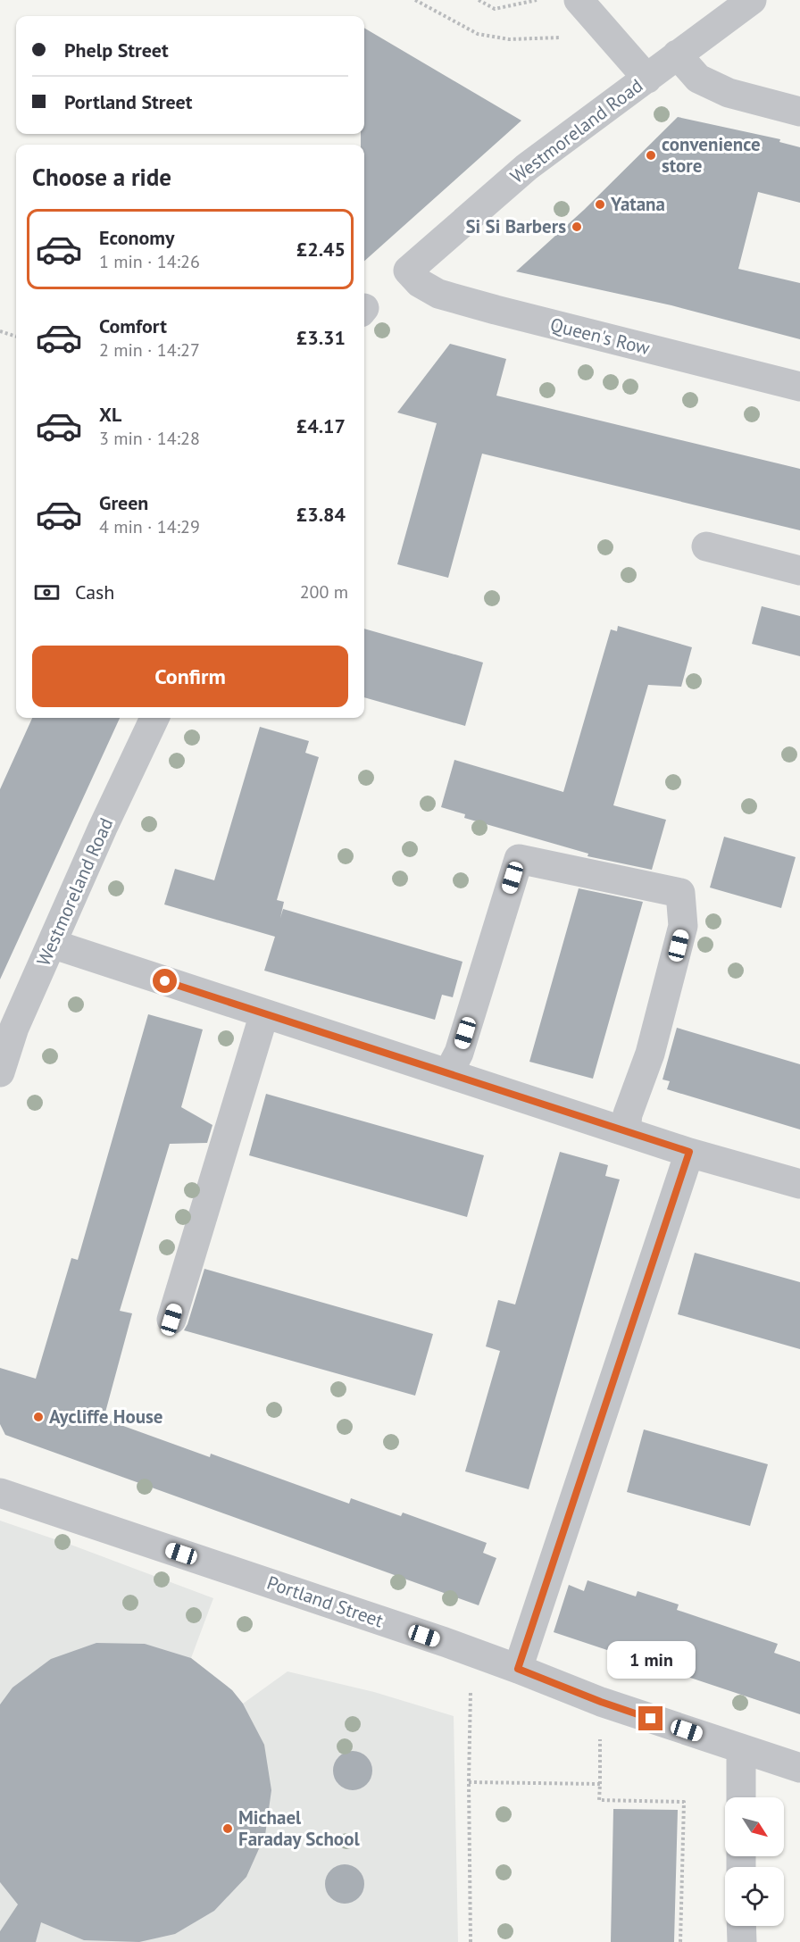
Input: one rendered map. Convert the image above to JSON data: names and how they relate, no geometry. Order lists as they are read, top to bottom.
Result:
{
  "streets": {
    "street": ["Westmoreland Road", "Queen's Row", "Portland Street"]
  },
  "crossings": [
    ["Westmoreland Road", "Queen's Row"]
  ],
  "places": [
    "convenience store",
    "Yatana",
    "Si Si Barbers",
    "Aycliffe House",
    "Michael Faraday School"
  ],
  "north": "bottom right",
  "page": {
    "banner": ["Phelp Street", "Portland Street"],
    "heading": "Choose a ride",
    "list": [
      {
        "name": "Economy",
        "note": "1 min · 14:26",
        "value": "£2.45"
      },
      {
        "name": "Comfort",
        "note": "2 min · 14:27",
        "value": "£3.31"
      },
      {
        "name": "XL",
        "note": "3 min · 14:28",
        "value": "£4.17"
      },
      {
        "name": "Green",
        "note": "4 min · 14:29",
        "value": "£3.84"
      }
    ],
    "pay": ["Cash", "200 m"],
    "buttons": "Confirm",
    "bubble": "1 min"
  }
}
